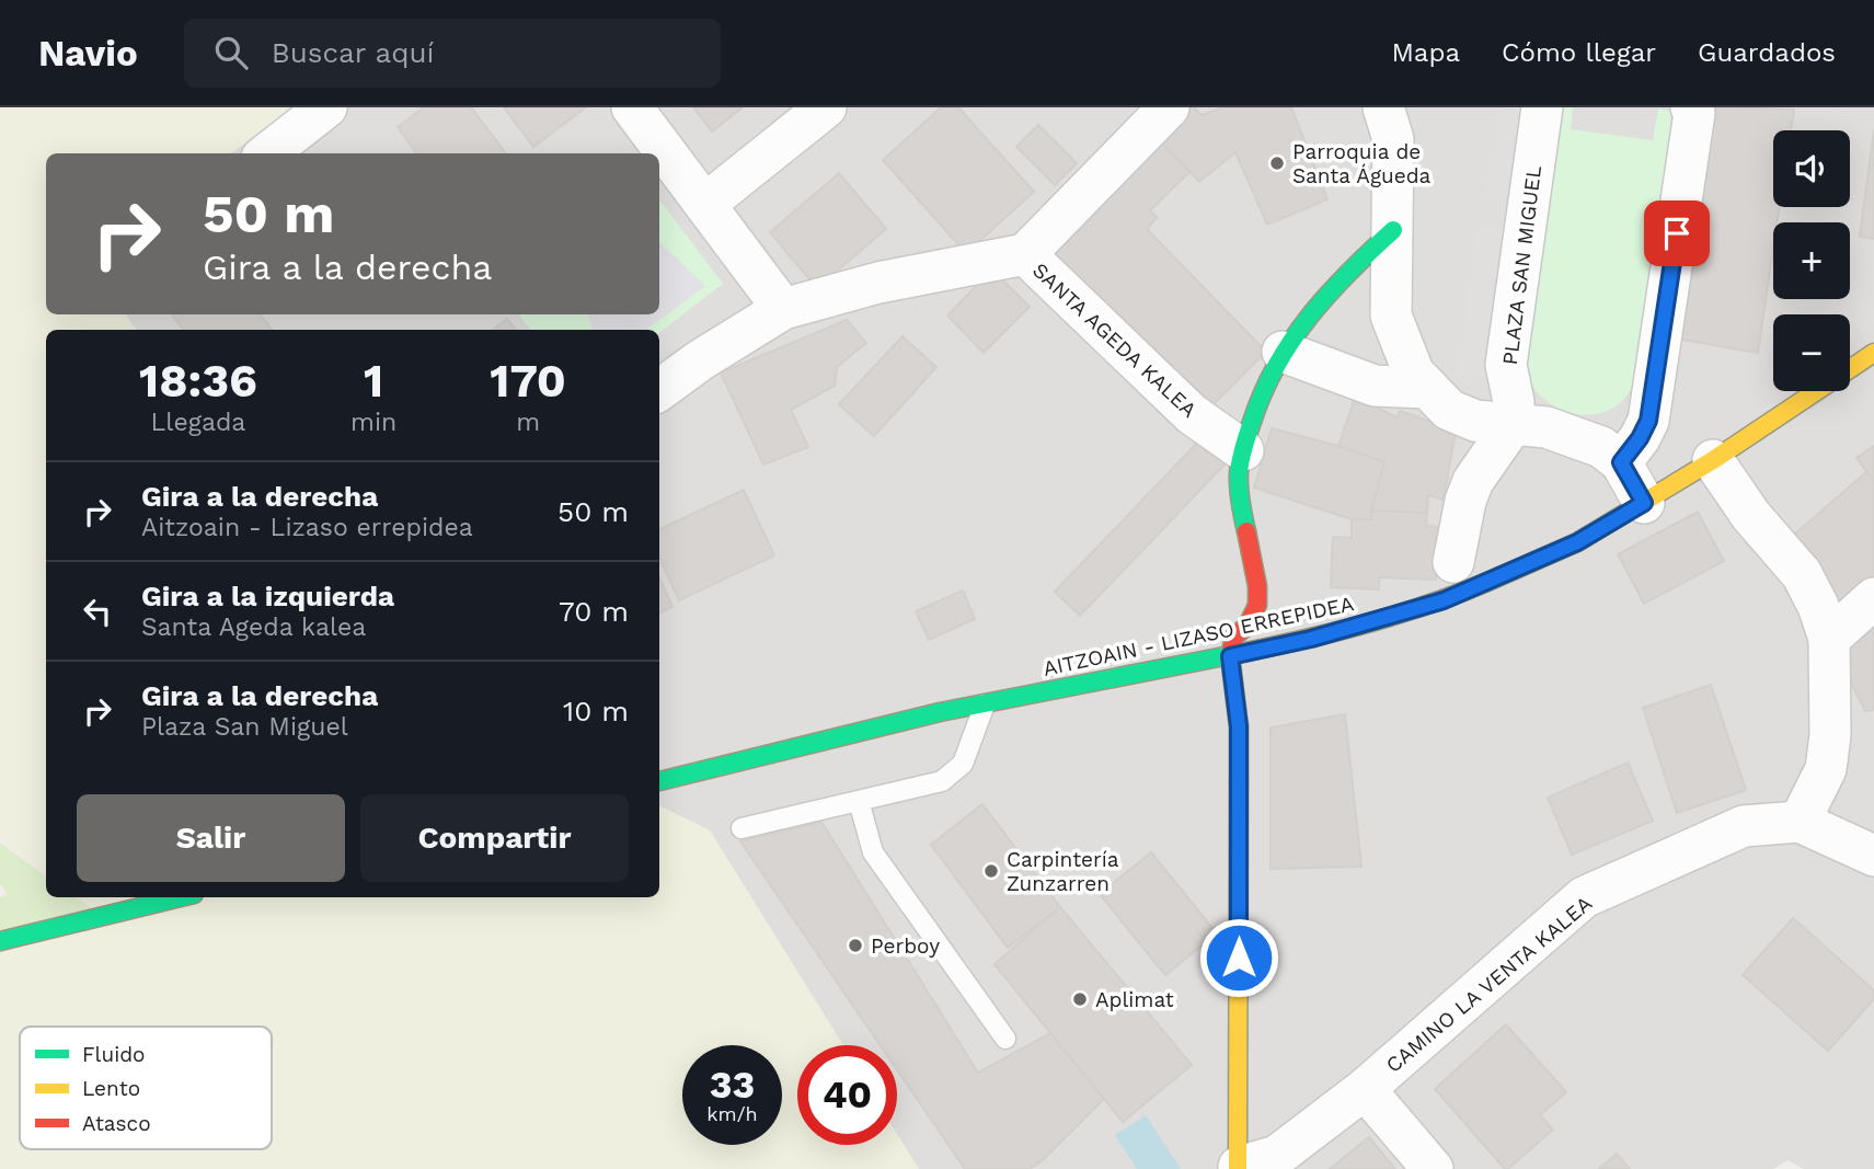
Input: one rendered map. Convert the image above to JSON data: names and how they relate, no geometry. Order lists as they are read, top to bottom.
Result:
{
  "streets": {
    "street": [
      "PLAZA SAN MIGUEL",
      "SANTA AGEDA KALEA",
      "AITZOAIN - LIZASO ERREPIDEA",
      "CAMINO LA VENTA KALEA"
    ]
  },
  "places": [
    "Parroquia de Santa Águeda",
    "Carpintería Zunzarren",
    "Perboy",
    "Aplimat"
  ],
  "legend": ["Fluido", "Lento", "Atasco"],
  "page": {
    "header": "Navio",
    "search": "Buscar aquí",
    "nav": ["Mapa", "Cómo llegar", "Guardados"],
    "map_buttons": ["+", "−"],
    "turn": ["50 m", "Gira a la derecha"],
    "eta": [
      "18:36",
      "Llegada",
      "1",
      "min",
      "170",
      "m"
    ],
    "list": [
      {
        "name": "Gira a la derecha",
        "note": "Aitzoain - Lizaso errepidea",
        "value": "50 m"
      },
      {
        "name": "Gira a la izquierda",
        "note": "Santa Ageda kalea",
        "value": "70 m"
      },
      {
        "name": "Gira a la derecha",
        "note": "Plaza San Miguel",
        "value": "10 m"
      }
    ],
    "buttons": ["Salir", "Compartir"],
    "speed": "33 km/h",
    "limit": "40"
  }
}
